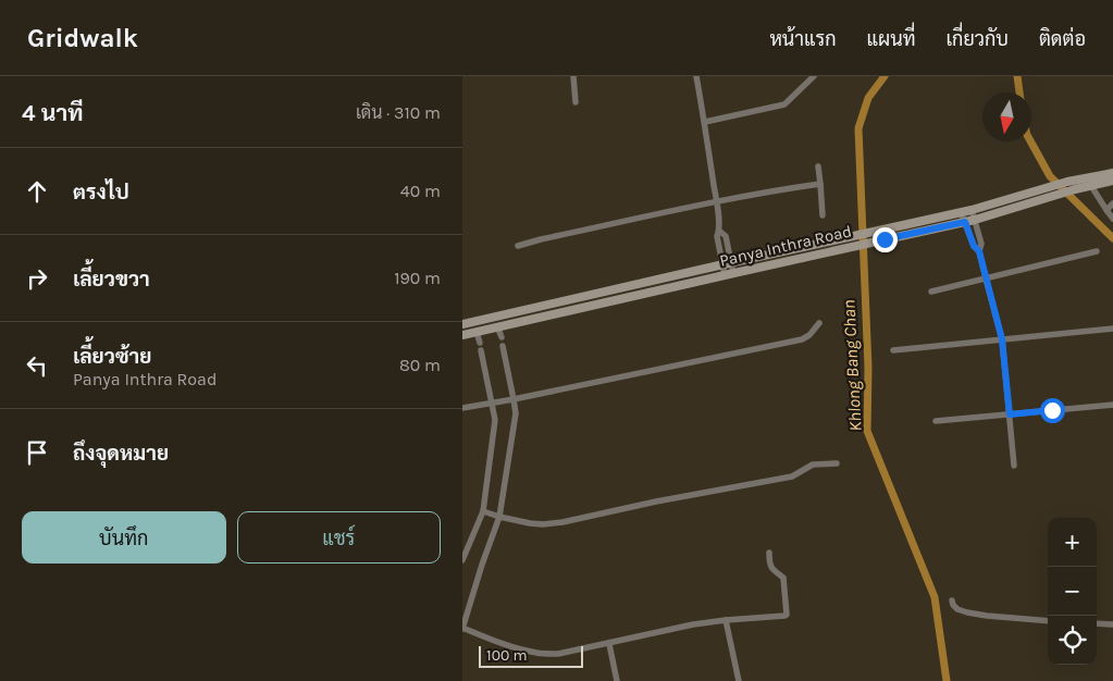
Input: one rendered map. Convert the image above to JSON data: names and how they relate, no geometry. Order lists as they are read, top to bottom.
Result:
{
  "streets": {
    "main road": ["Panya Inthra Road"]
  },
  "water": ["Khlong Bang Chan"],
  "scale_bar": "100 m",
  "north": "bottom",
  "page": {
    "header": "Gridwalk",
    "nav": [
      "หน้าแรก",
      "แผนที่",
      "เกี่ยวกับ",
      "ติดต่อ"
    ],
    "heading": ["4 นาที", "เดิน · 310 m"],
    "list": [
      ["ตรงไป", "40 m"],
      ["เลี้ยวขวา", "190 m"],
      ["เลี้ยวซ้าย", "Panya Inthra Road", "80 m"],
      "ถึงจุดหมาย"
    ],
    "buttons": ["บันทึก", "แชร์"],
    "map_buttons": ["+", "−"],
    "scale": "100 m"
  }
}
